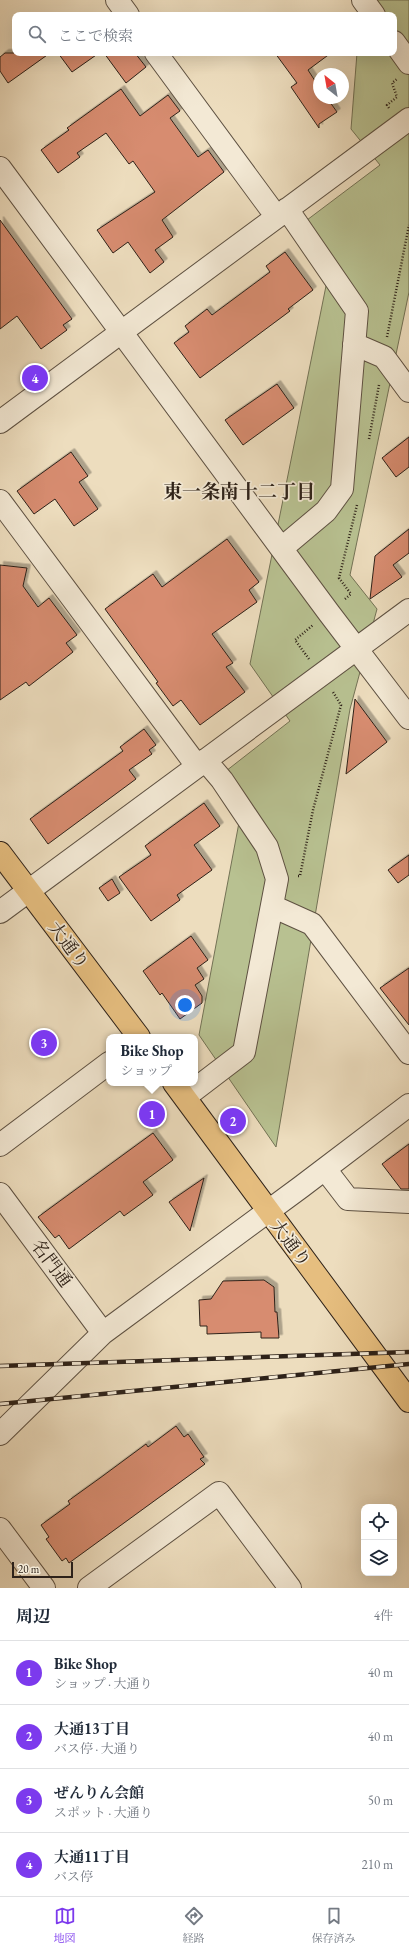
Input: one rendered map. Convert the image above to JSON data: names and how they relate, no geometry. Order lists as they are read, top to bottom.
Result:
{
  "streets": {
    "highway": ["大通り"],
    "street": ["名門通"]
  },
  "districts": ["東一条南十二丁目"],
  "scale_bar": "20 m",
  "north": "top left",
  "page": {
    "search": "ここで検索",
    "pins": [
      "4",
      "3",
      "1",
      "2"
    ],
    "popup": ["Bike Shop", "ショップ"],
    "scale": "20 m",
    "heading": ["周辺", "4件"],
    "list": [
      {
        "mark": "1",
        "name": "Bike Shop",
        "note": "ショップ · 大通り",
        "value": "40 m"
      },
      {
        "mark": "2",
        "name": "大通13丁目",
        "note": "バス停 · 大通り",
        "value": "40 m"
      },
      {
        "mark": "3",
        "name": "ぜんりん会館",
        "note": "スポット · 大通り",
        "value": "50 m"
      },
      {
        "mark": "4",
        "name": "大通11丁目",
        "note": "バス停",
        "value": "210 m"
      }
    ],
    "nav": ["地図", "経路", "保存済み"]
  }
}
